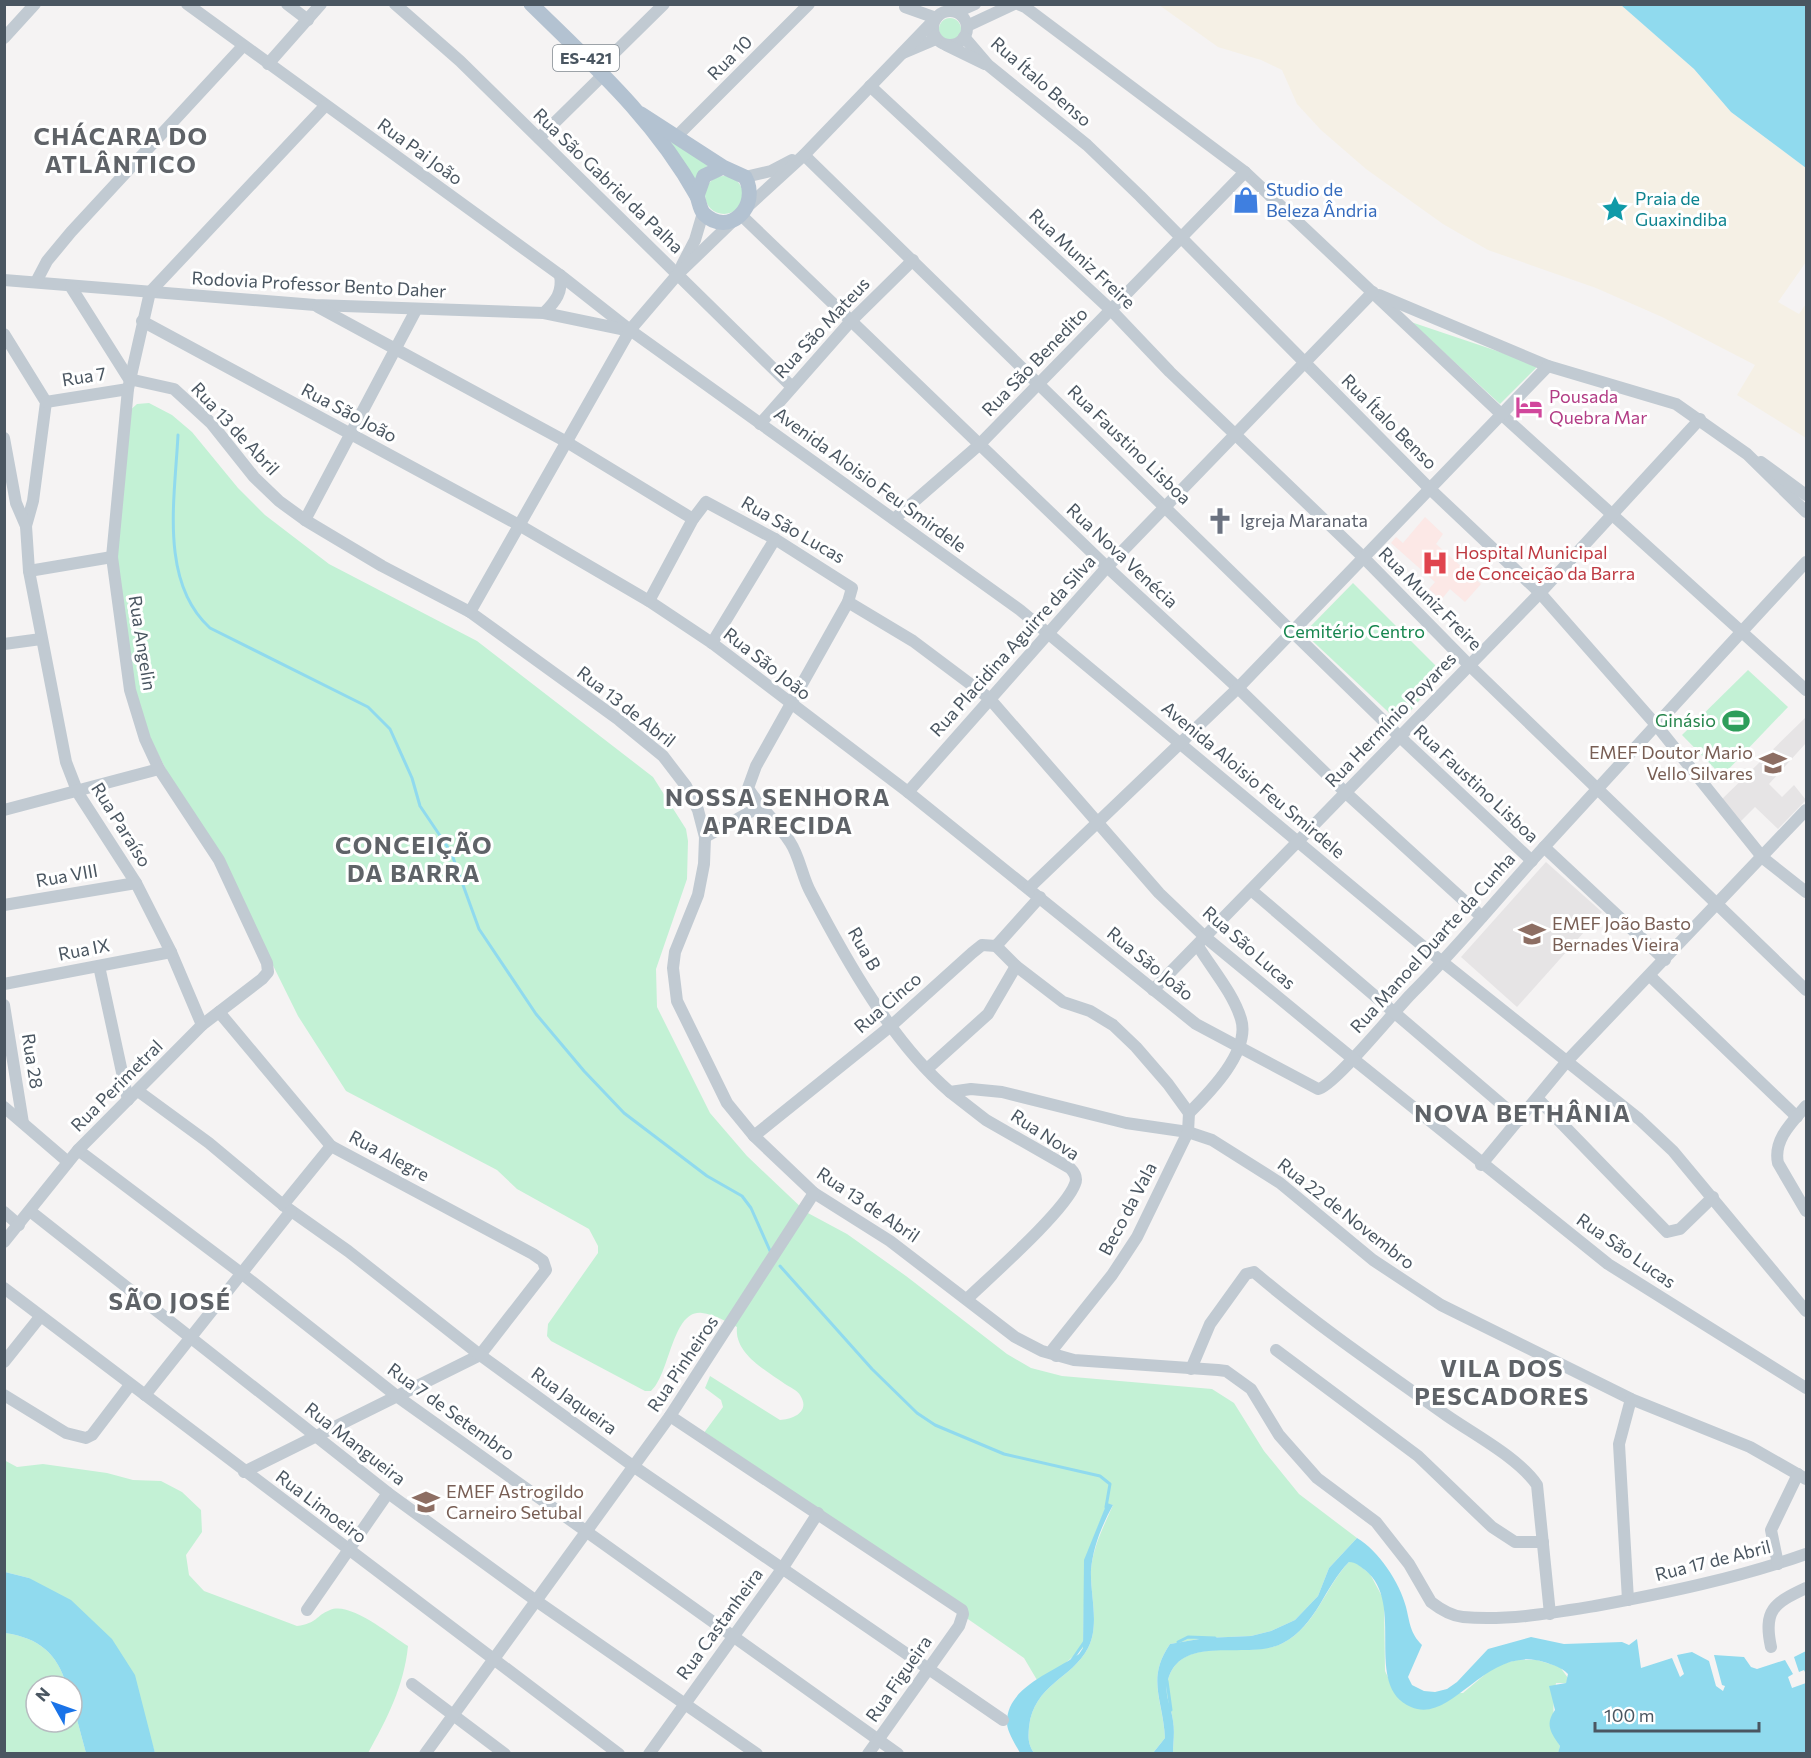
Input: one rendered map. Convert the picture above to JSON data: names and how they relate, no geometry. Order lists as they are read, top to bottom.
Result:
{
  "streets": {
    "main road": ["ES-421"],
    "street": [
      "Rua 10",
      "Rua Ítalo Benso",
      "Rua Pai João",
      "Rua São Gabriel da Palha",
      "Rua Muniz Freire",
      "Rodovia Professor Bento Daher",
      "Rua São Mateus",
      "Rua São Benedito",
      "Rua 7",
      "Rua São João",
      "Rua 13 de Abril",
      "Rua Faustino Lisboa",
      "Avenida Aloisio Feu Smirdele",
      "Rua São Lucas",
      "Rua Nova Venécia",
      "Rua Angelin",
      "Rua Placidina Aguirre da Silva",
      "Rua Hermínio Poyares",
      "Rua Paraíso",
      "Rua VIII",
      "Rua Manoel Duarte da Cunha",
      "Rua B",
      "Rua IX",
      "Rua Cinco",
      "Rua 28",
      "Rua Perimetral",
      "Rua Nova",
      "Rua Alegre",
      "Beco da Vala",
      "Rua 22 de Novembro",
      "Rua Pinheiros",
      "Rua Jaqueira",
      "Rua 7 de Setembro",
      "Rua Mangueira",
      "Rua Limoeiro",
      "Rua 17 de Abril",
      "Rua Castanheira",
      "Rua Figueira"
    ]
  },
  "crossings": [
    ["ES-421", "Rua 10"],
    ["ES-421", "Rua Nova Venécia"],
    ["Rua Ítalo Benso", "Rua São Benedito"],
    ["Rua Ítalo Benso", "Rua Placidina Aguirre da Silva"],
    ["Rua Ítalo Benso", "Rua Hermínio Poyares"],
    ["Rua Ítalo Benso", "Rua Manoel Duarte da Cunha"],
    ["Rua Pai João", "Rodovia Professor Bento Daher"],
    ["Rua Pai João", "Avenida Aloisio Feu Smirdele"],
    ["Rua São Gabriel da Palha", "Rua São Mateus"],
    ["Rua Muniz Freire", "Rua São Benedito"],
    ["Rua Muniz Freire", "Rua Placidina Aguirre da Silva"],
    ["Rua Muniz Freire", "Rua Hermínio Poyares"],
    ["Rua Muniz Freire", "Rua Manoel Duarte da Cunha"],
    ["Rodovia Professor Bento Daher", "Avenida Aloisio Feu Smirdele"],
    ["Rodovia Professor Bento Daher", "Rua Angelin"],
    ["Rua São Mateus", "Rua Faustino Lisboa"],
    ["Rua São Mateus", "Avenida Aloisio Feu Smirdele"],
    ["Rua São Mateus", "Rua Nova Venécia"],
    ["Rua São Benedito", "Rua Faustino Lisboa"],
    ["Rua São Benedito", "Avenida Aloisio Feu Smirdele"],
    ["Rua São Benedito", "Rua Nova Venécia"],
    ["Rua 7", "Rua 13 de Abril"],
    ["Rua 7", "Rua Angelin"],
    ["Rua 7", "Rua Paraíso"],
    ["Rua São João", "Rua Angelin"],
    ["Rua São João", "Rua Placidina Aguirre da Silva"],
    ["Rua São João", "Rua Hermínio Poyares"],
    ["Rua São João", "Rua Manoel Duarte da Cunha"],
    ["Rua São João", "Rua B"],
    ["Rua São João", "Rua Cinco"],
    ["Rua 13 de Abril", "Rua Angelin"],
    ["Rua 13 de Abril", "Rua Cinco"],
    ["Rua 13 de Abril", "Rua Nova"],
    ["Rua 13 de Abril", "Beco da Vala"],
    ["Rua 13 de Abril", "Rua Pinheiros"],
    ["Rua 13 de Abril", "Rua 17 de Abril"],
    ["Rua Faustino Lisboa", "Rua Placidina Aguirre da Silva"],
    ["Rua Faustino Lisboa", "Rua Hermínio Poyares"],
    ["Rua Faustino Lisboa", "Rua Manoel Duarte da Cunha"],
    ["Avenida Aloisio Feu Smirdele", "Rua Placidina Aguirre da Silva"],
    ["Avenida Aloisio Feu Smirdele", "Rua Hermínio Poyares"],
    ["Avenida Aloisio Feu Smirdele", "Rua Manoel Duarte da Cunha"],
    ["Rua São Lucas", "Rua Placidina Aguirre da Silva"],
    ["Rua São Lucas", "Rua Hermínio Poyares"],
    ["Rua São Lucas", "Rua Manoel Duarte da Cunha"],
    ["Rua São Lucas", "Rua B"],
    ["Rua Nova Venécia", "Rua Placidina Aguirre da Silva"],
    ["Rua Nova Venécia", "Rua Hermínio Poyares"],
    ["Rua Nova Venécia", "Rua Manoel Duarte da Cunha"],
    ["Rua Angelin", "Rua Perimetral"],
    ["Rua Paraíso", "Rua VIII"],
    ["Rua Paraíso", "Rua IX"],
    ["Rua Paraíso", "Rua Perimetral"],
    ["Rua B", "Rua Cinco"],
    ["Rua B", "Rua Nova"],
    ["Rua Perimetral", "Rua Alegre"],
    ["Rua Perimetral", "Rua Jaqueira"],
    ["Rua Perimetral", "Rua 7 de Setembro"],
    ["Rua Perimetral", "Rua Mangueira"],
    ["Rua Alegre", "Rua Jaqueira"],
    ["Beco da Vala", "Rua 22 de Novembro"],
    ["Rua Pinheiros", "Rua Jaqueira"],
    ["Rua Pinheiros", "Rua 7 de Setembro"],
    ["Rua Pinheiros", "Rua Mangueira"],
    ["Rua Pinheiros", "Rua Limoeiro"],
    ["Rua Jaqueira", "Rua Castanheira"],
    ["Rua Jaqueira", "Rua Figueira"],
    ["Rua 7 de Setembro", "Rua Castanheira"],
    ["Rua 7 de Setembro", "Rua Figueira"],
    ["Rua Mangueira", "Rua Castanheira"],
    ["Rua Castanheira", "Rua Figueira"]
  ],
  "districts": [
    "CHÁCARA DO ATLÂNTICO",
    "NOSSA SENHORA APARECIDA",
    "CONCEIÇÃO DA BARRA",
    "NOVA BETHÂNIA",
    "SÃO JOSÉ",
    "VILA DOS PESCADORES"
  ],
  "parks": ["Cemitério Centro"],
  "places": {
    "shop": ["Studio de Beleza Ândria"],
    "place": ["Praia de Guaxindiba"],
    "hotel": ["Pousada Quebra Mar"],
    "church": ["Igreja Maranata"],
    "hospital": ["Hospital Municipal de Conceição da Barra"],
    "sports": ["Ginásio"],
    "school or university": ["EMEF Doutor Mario Vello Silvares", "EMEF João Basto Bernades Vieira", "EMEF Astrogildo Carneiro Setubal"]
  },
  "scale_bar": "100 m",
  "north": "top left"
}
